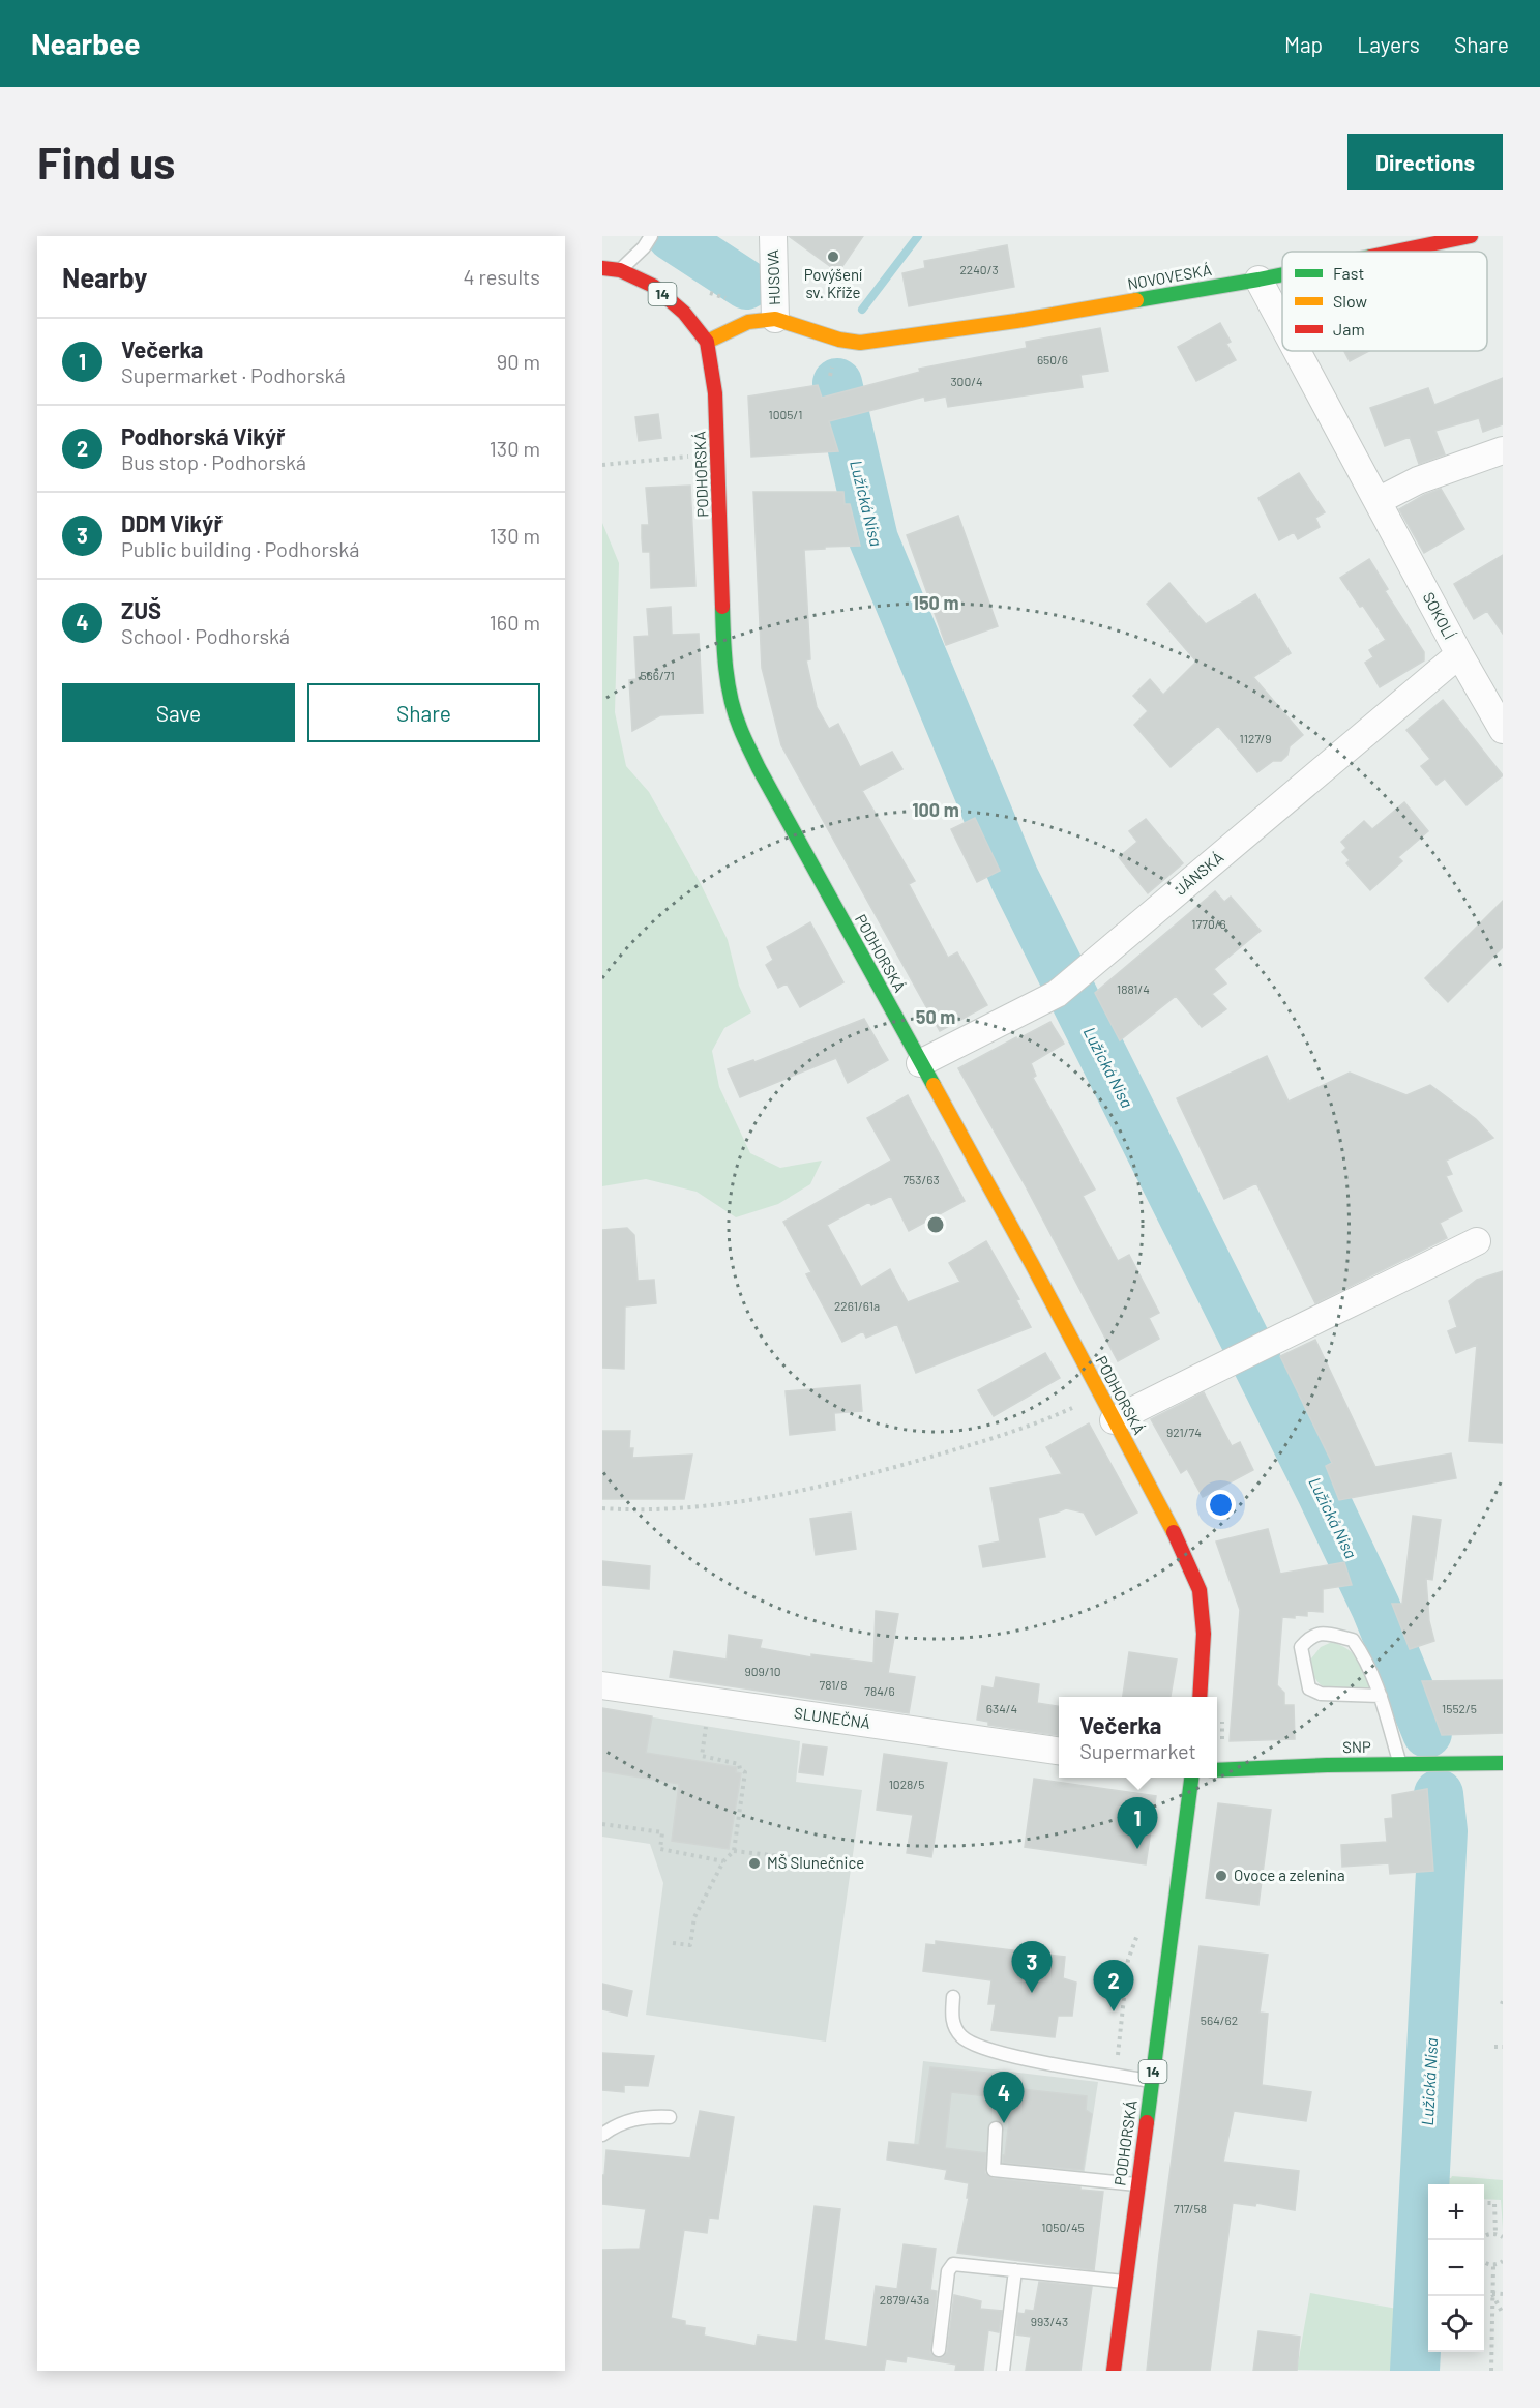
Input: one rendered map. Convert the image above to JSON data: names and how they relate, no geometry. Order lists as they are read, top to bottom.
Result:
{
  "streets": {
    "main road": [
      "NOVOVESKÁ",
      "14",
      "PODHORSKÁ",
      "SNP"
    ],
    "street": [
      "HUSOVA",
      "SOKOLÍ",
      "JÁNSKÁ",
      "SLUNEČNÁ"
    ]
  },
  "crossings": [
    ["HUSOVA", "NOVOVESKÁ"],
    ["NOVOVESKÁ", "SOKOLÍ"],
    ["PODHORSKÁ", "JÁNSKÁ"],
    ["SOKOLÍ", "JÁNSKÁ"]
  ],
  "water": ["Lužická Nisa"],
  "places": ["Povýšení sv. Kříže", "MŠ Slunečnice", "Ovoce a zelenina"],
  "house_numbers": [
    "2240/3",
    "650/6",
    "300/4",
    "1005/1",
    "566/71",
    "1127/9",
    "1770/6",
    "1881/4",
    "753/63",
    "2261/61a",
    "921/74",
    "909/10",
    "781/8",
    "784/6",
    "634/4",
    "1552/5",
    "1028/5",
    "564/62",
    "717/58",
    "1050/45",
    "2879/43a",
    "993/43"
  ],
  "legend": ["Fast", "Slow", "Jam"],
  "page": {
    "header": "Nearbee",
    "nav": ["Map", "Layers", "Share"],
    "buttons": [
      "Directions",
      ["Save", "Share"]
    ],
    "title": "Find us",
    "heading": ["Nearby", "4 results"],
    "list": [
      {
        "mark": "1",
        "name": "Večerka",
        "note": "Supermarket · Podhorská",
        "value": "90 m"
      },
      {
        "mark": "2",
        "name": "Podhorská Vikýř",
        "note": "Bus stop · Podhorská",
        "value": "130 m"
      },
      {
        "mark": "3",
        "name": "DDM Vikýř",
        "note": "Public building · Podhorská",
        "value": "130 m"
      },
      {
        "mark": "4",
        "name": "ZUŠ",
        "note": "School · Podhorská",
        "value": "160 m"
      }
    ],
    "popup": ["Večerka", "Supermarket"],
    "pins": [
      "1",
      "3",
      "2",
      "4"
    ],
    "map_buttons": ["+", "−"]
  },
  "rings": ["150 m", "100 m", "50 m"]
}
